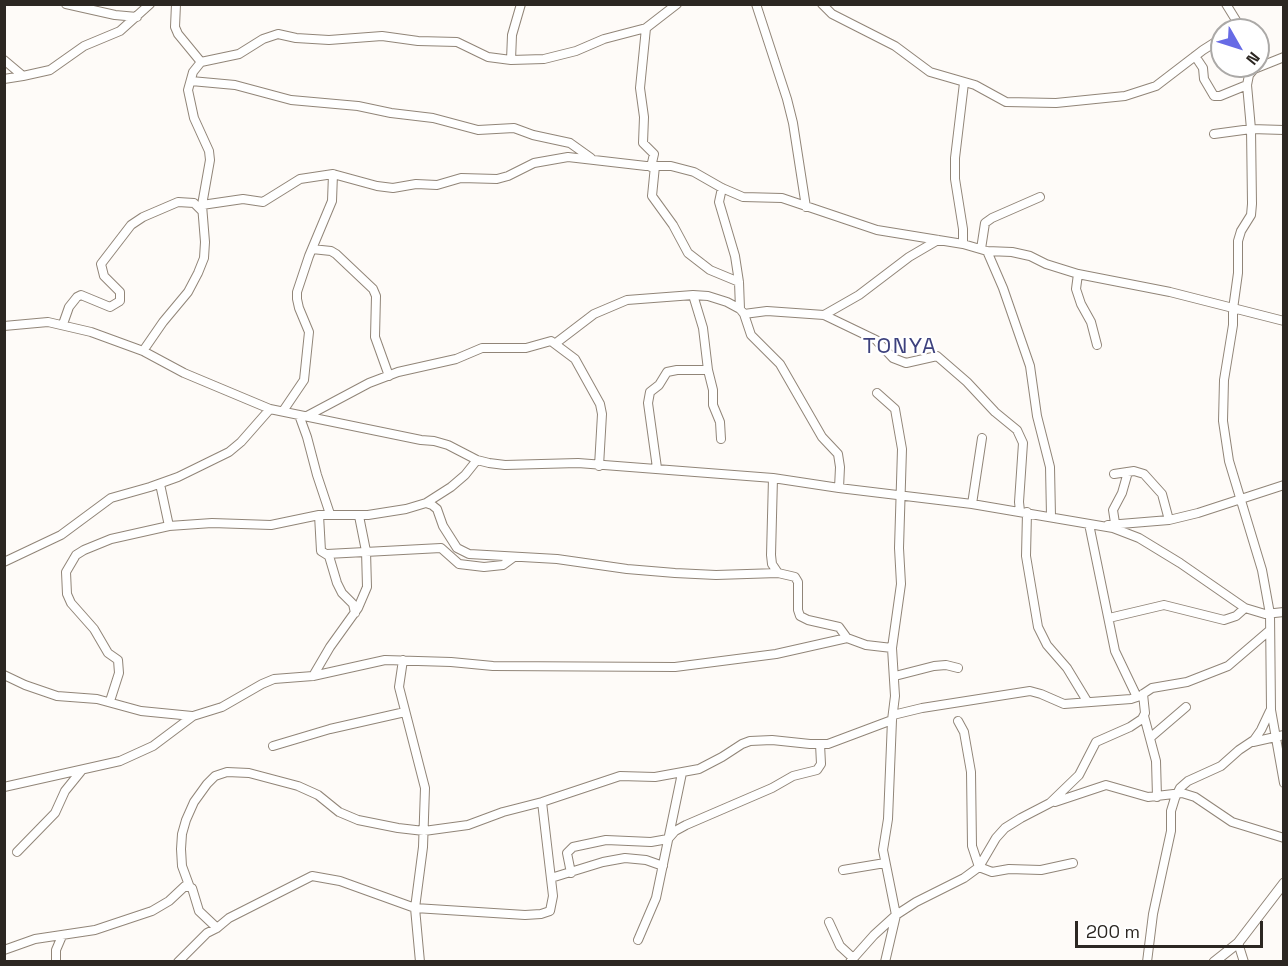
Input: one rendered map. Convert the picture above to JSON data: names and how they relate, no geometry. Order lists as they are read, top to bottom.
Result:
{
  "districts": ["TONYA"],
  "scale_bar": "200 m",
  "north": "bottom right"
}
